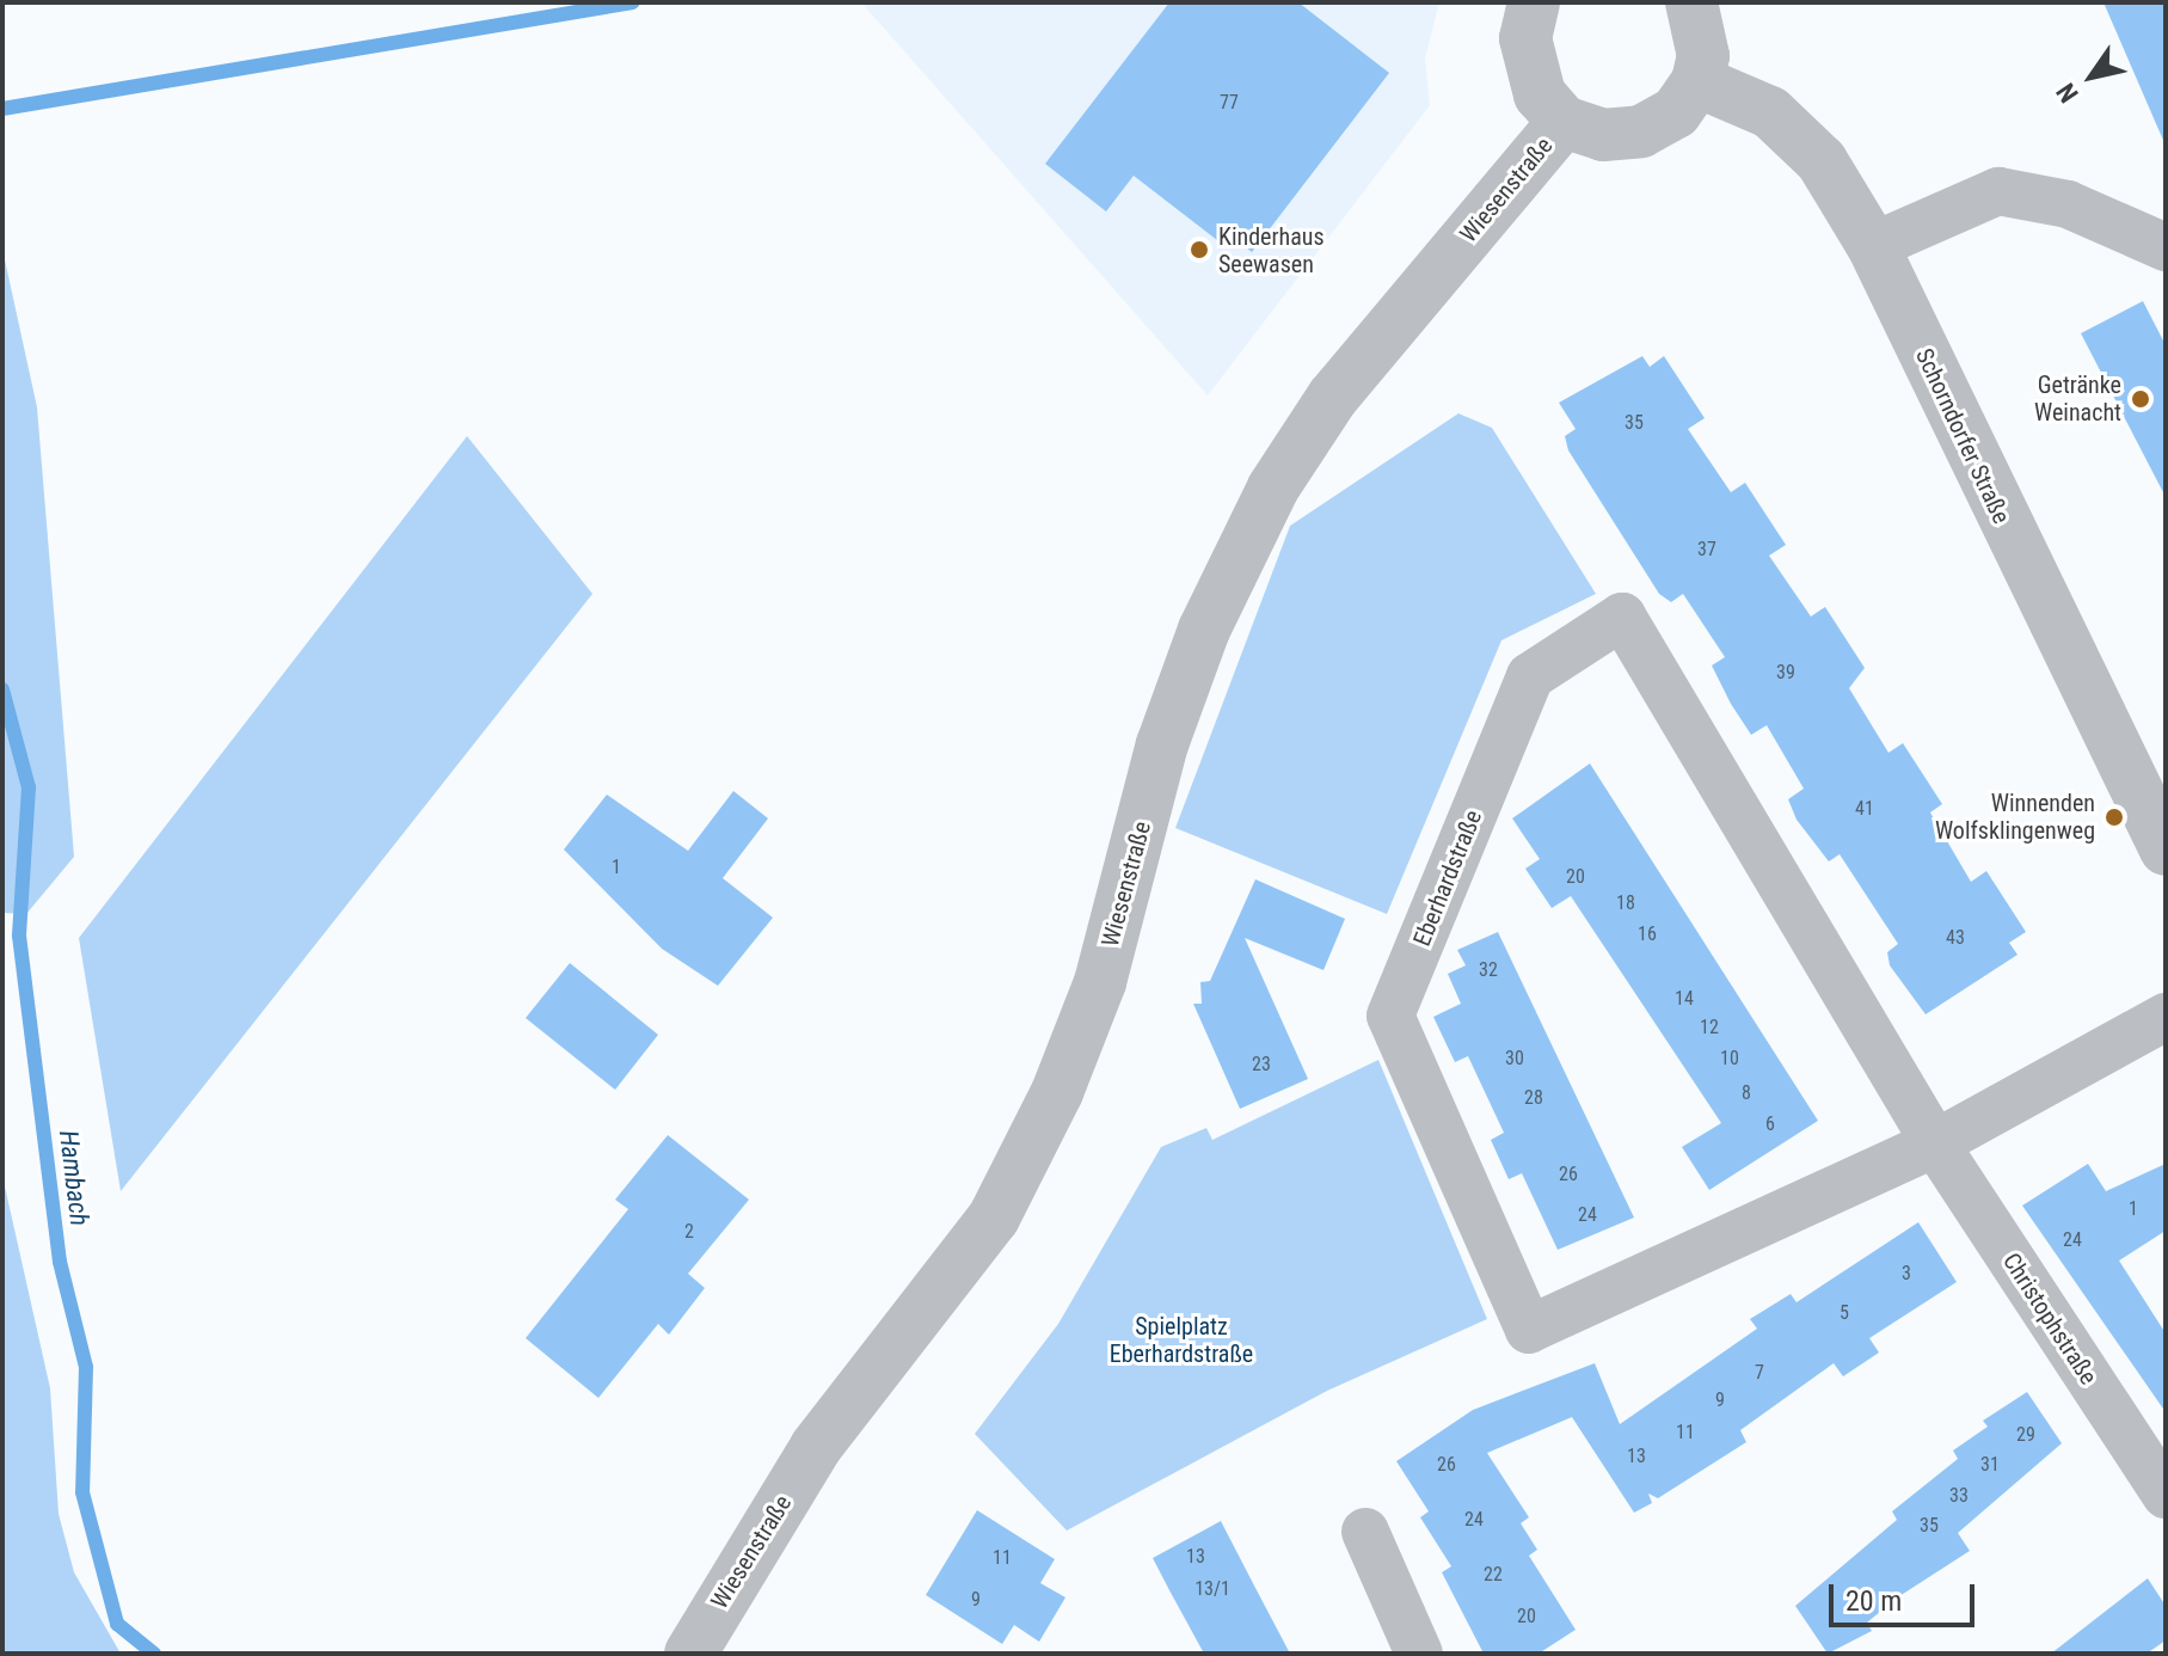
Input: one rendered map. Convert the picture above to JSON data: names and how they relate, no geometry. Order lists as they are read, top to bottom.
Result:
{
  "streets": {
    "street": [
      "Wiesenstraße",
      "Schorndorfer Straße",
      "Eberhardstraße",
      "Christophstraße"
    ]
  },
  "crossings": [
    ["Eberhardstraße", "Christophstraße"]
  ],
  "water": ["Hambach"],
  "parks": ["Spielplatz Eberhardstraße"],
  "places": ["Kinderhaus Seewasen", "Getränke Weinacht", "Winnenden Wolfsklingenweg"],
  "house_numbers": [
    "77",
    "35",
    "37",
    "39",
    "41",
    "1",
    "20",
    "18",
    "16",
    "43",
    "32",
    "14",
    "12",
    "30",
    "10",
    "23",
    "8",
    "28",
    "6",
    "26",
    "1",
    "24",
    "2",
    "24",
    "3",
    "5",
    "7",
    "9",
    "11",
    "29",
    "13",
    "26",
    "31",
    "33",
    "24",
    "35",
    "13",
    "11",
    "22",
    "13/1",
    "9",
    "20"
  ],
  "scale_bar": "20 m",
  "north": "bottom left"
}
